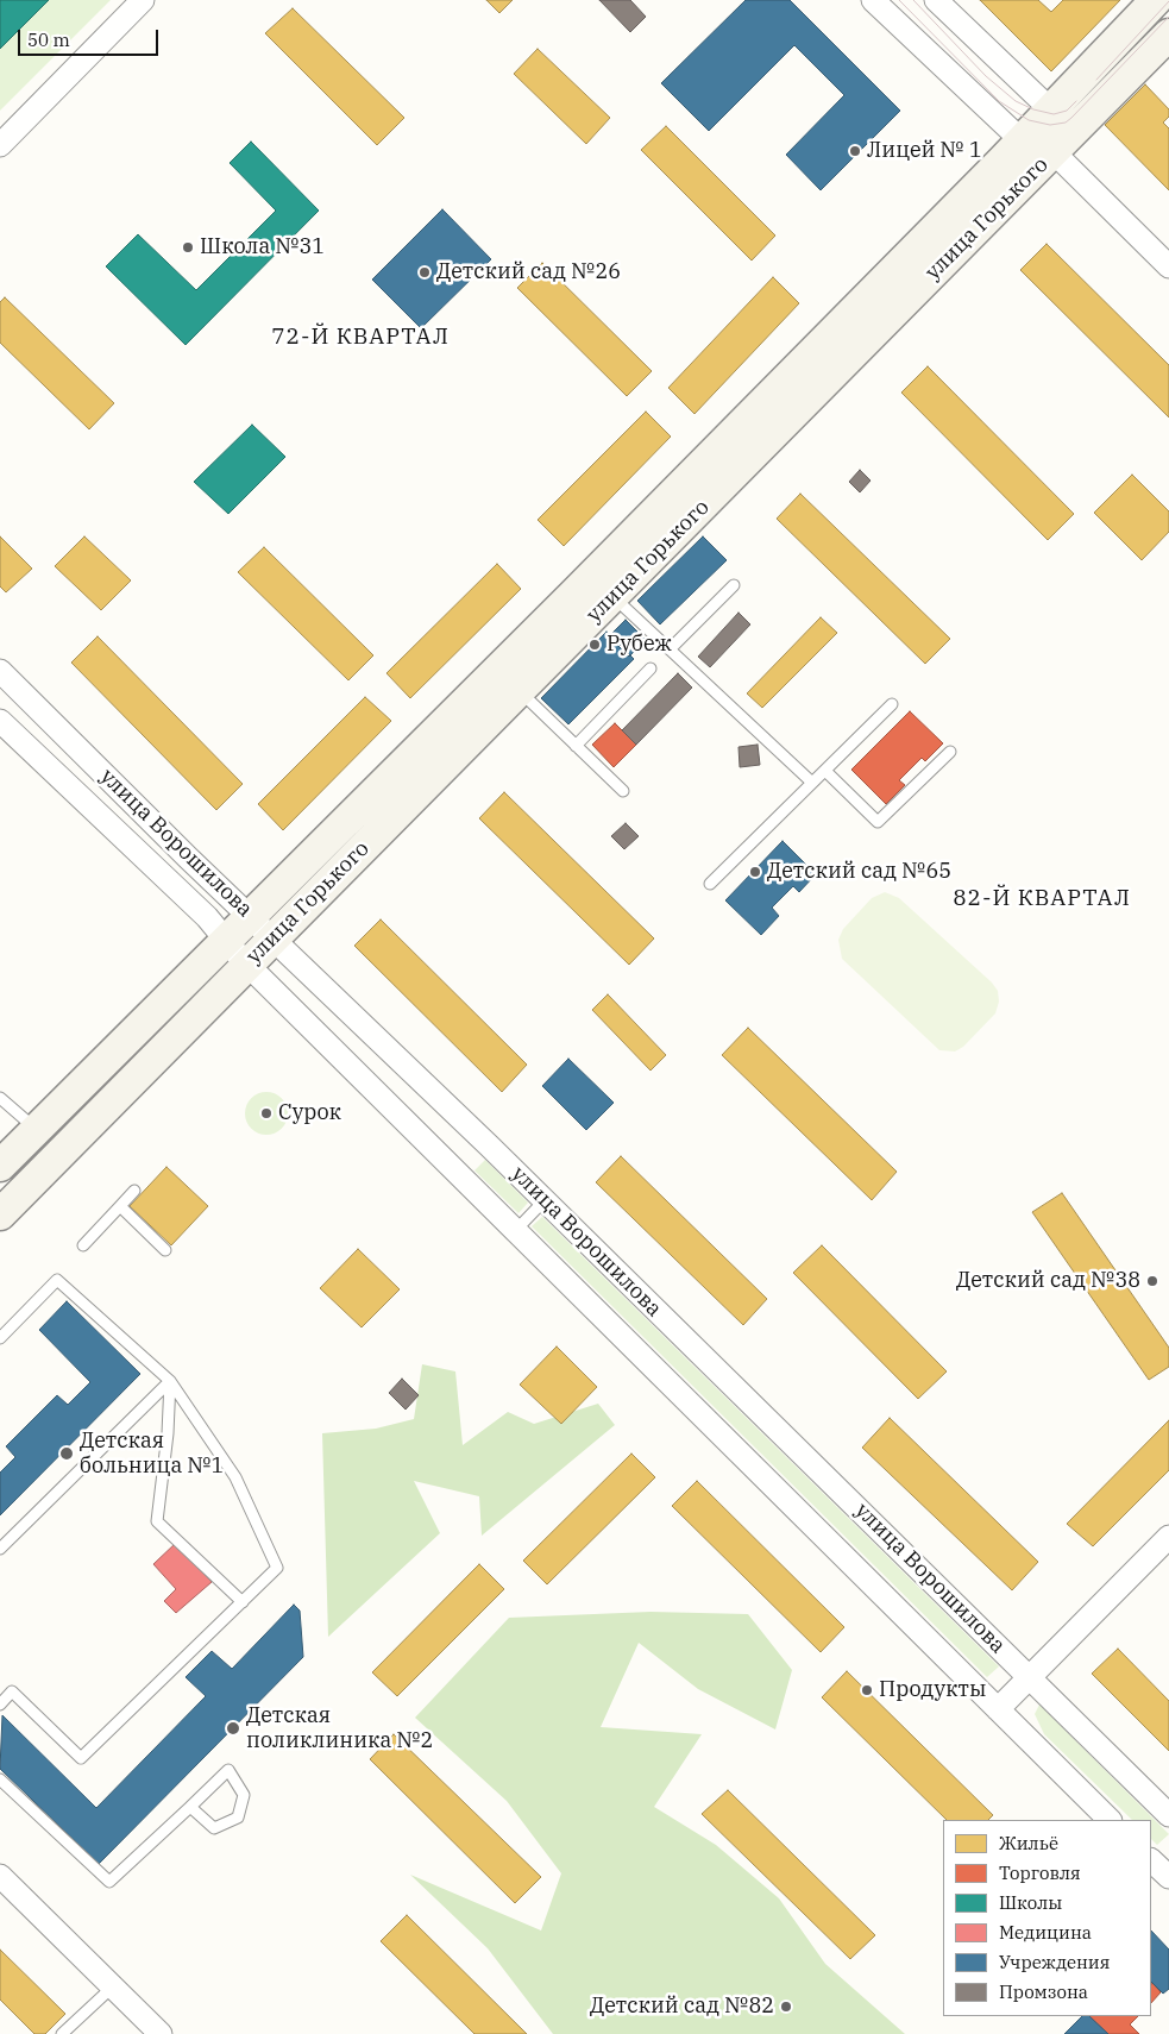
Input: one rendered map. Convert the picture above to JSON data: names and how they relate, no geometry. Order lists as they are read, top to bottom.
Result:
{
  "streets": {
    "main road": ["улица Горького"],
    "street": ["улица Ворошилова"]
  },
  "crossings": [
    ["улица Горького", "улица Ворошилова"]
  ],
  "districts": ["72-Й КВАРТАЛ", "82-Й КВАРТАЛ"],
  "places": [
    "Лицей № 1",
    "Школа №31",
    "Детский сад №26",
    "Рубеж",
    "Детский сад №65",
    "Сурок",
    "Детский сад №38",
    "Детская больница №1",
    "Продукты",
    "Детская поликлиника №2",
    "Детский сад №82"
  ],
  "legend": [
    "Жильё",
    "Торговля",
    "Школы",
    "Медицина",
    "Учреждения",
    "Промзона"
  ],
  "scale_bar": "50 m"
}
